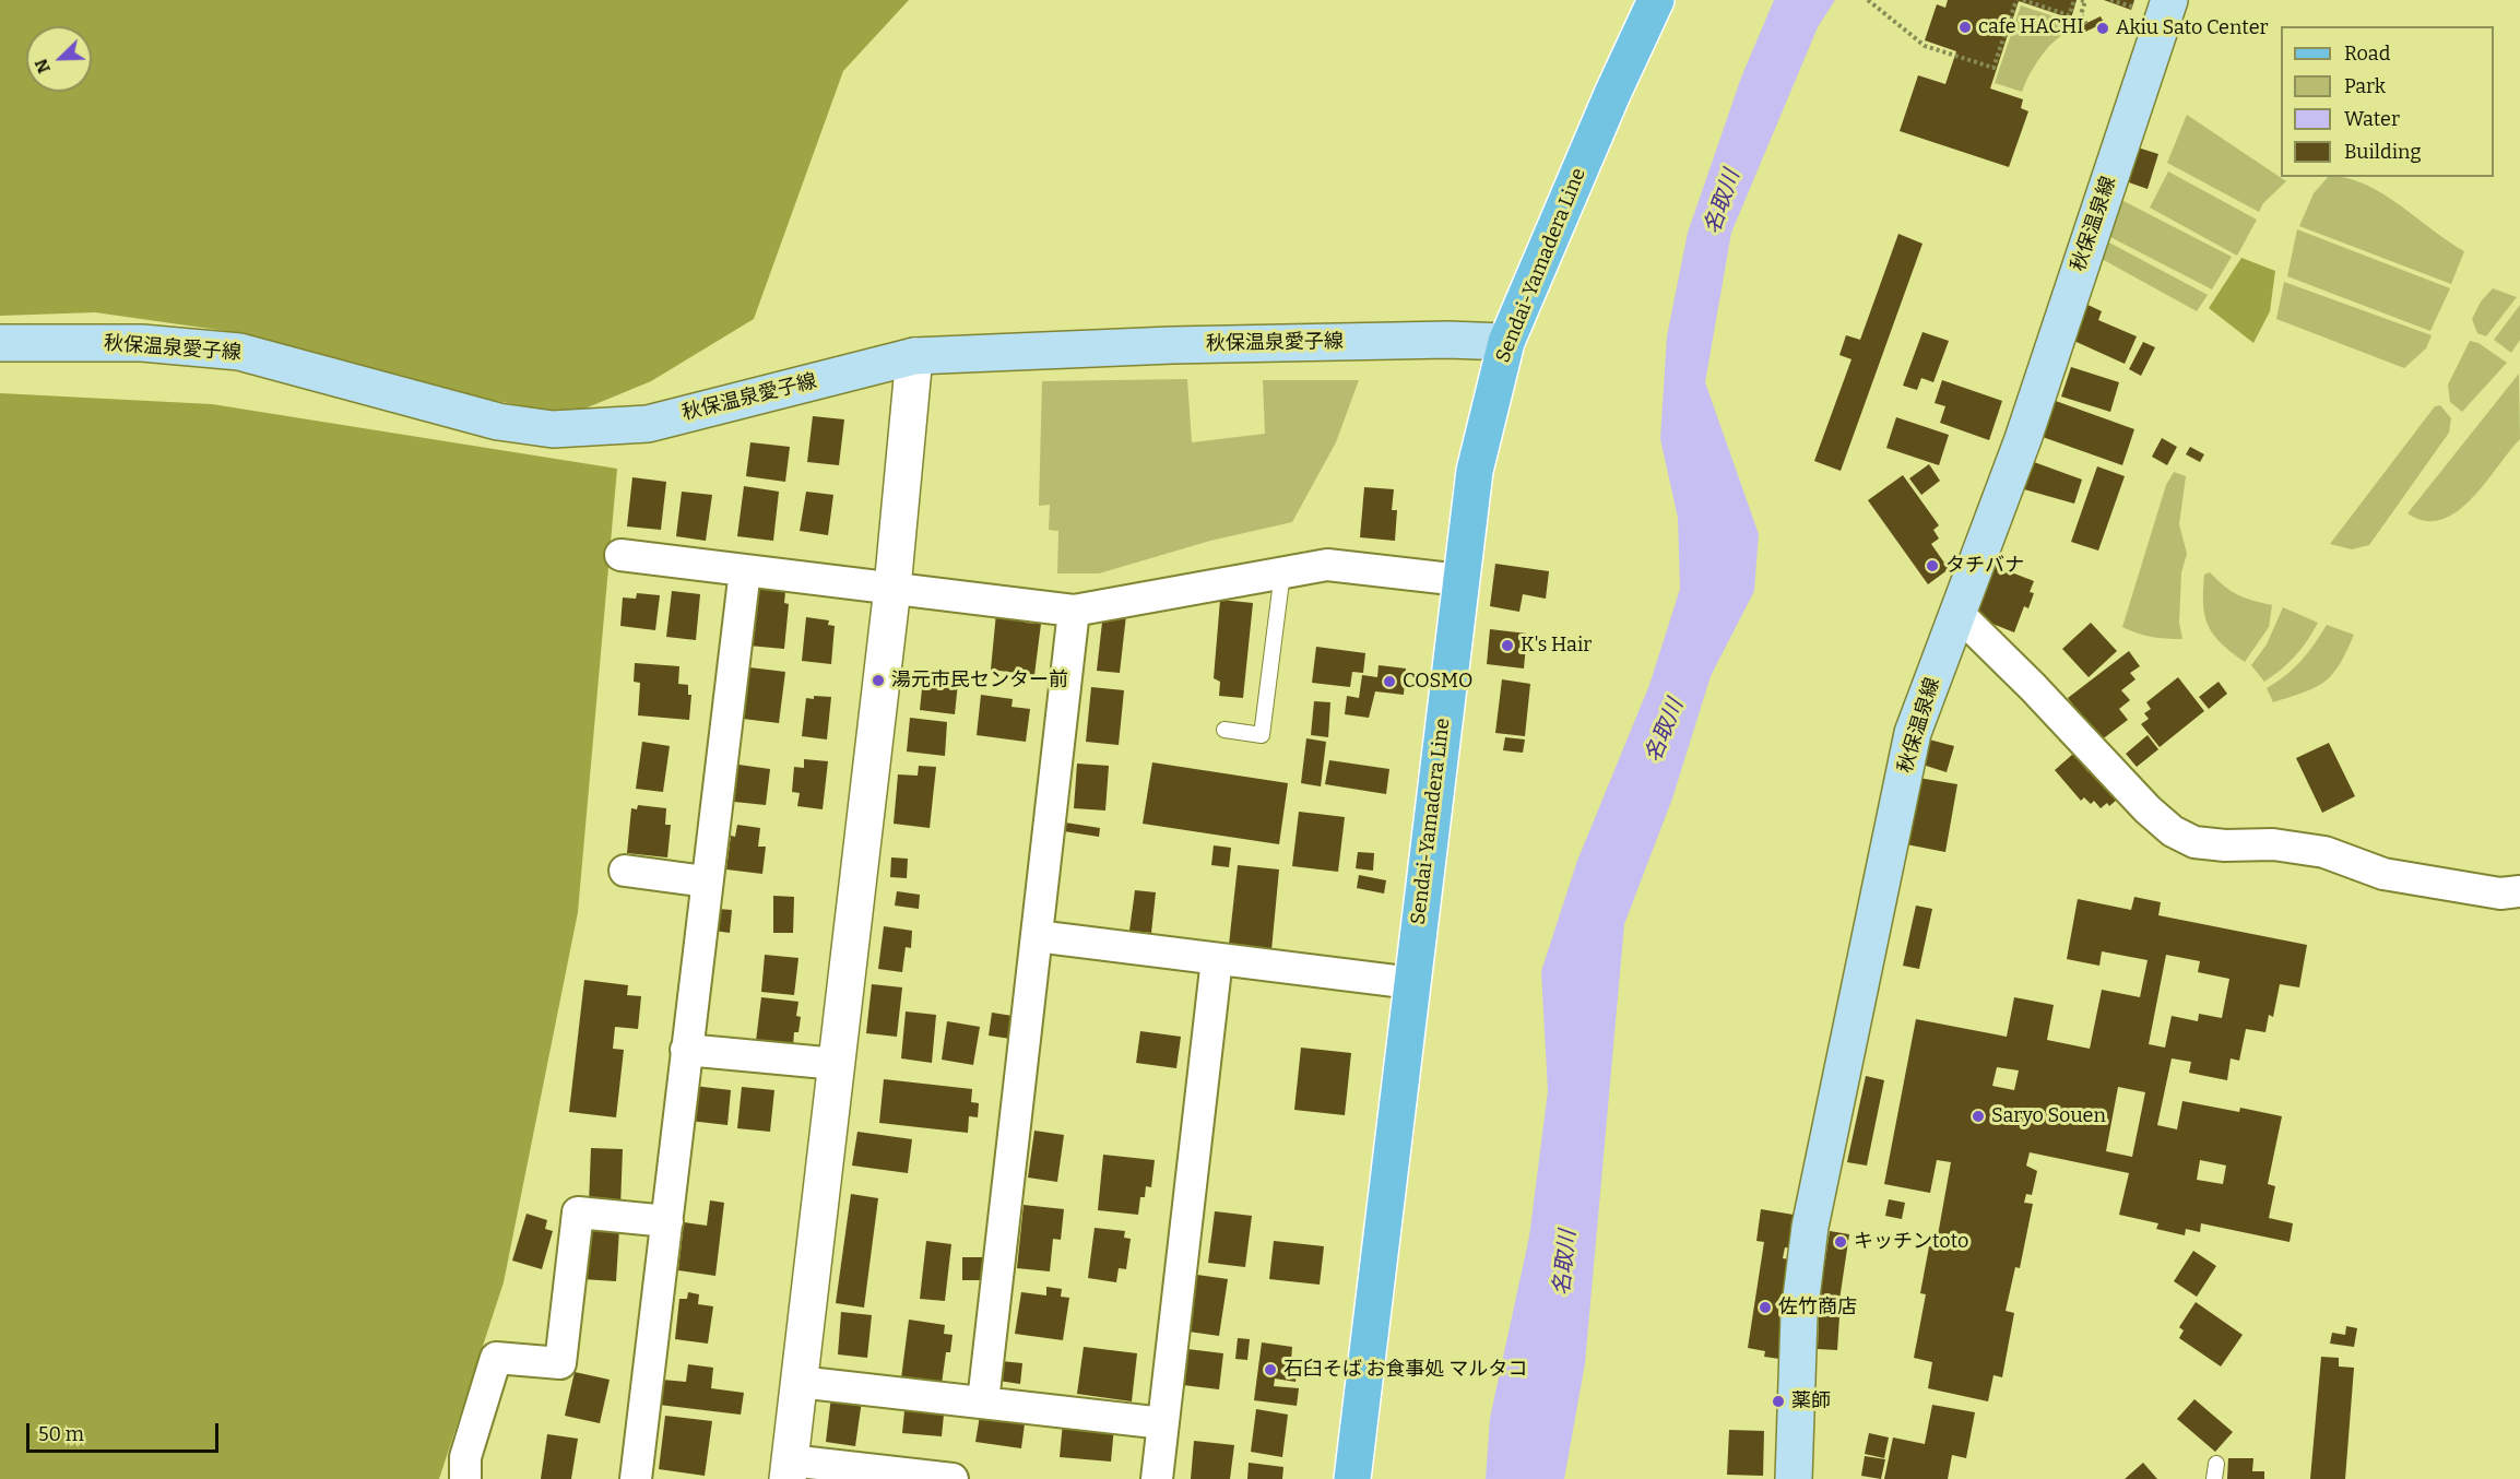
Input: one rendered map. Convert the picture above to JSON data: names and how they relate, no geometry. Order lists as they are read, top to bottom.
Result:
{
  "streets": {
    "main road": ["秋保温泉線", "Sendai-Yamadera Line", "秋保温泉愛子線"]
  },
  "crossings": [
    ["Sendai-Yamadera Line", "秋保温泉愛子線"]
  ],
  "water": ["名取川"],
  "places": [
    "cafe HACHI",
    "Akiu Sato Center",
    "タチバナ",
    "K's Hair",
    "湯元市民センター前",
    "COSMO",
    "Saryo Souen",
    "キッチンtoto",
    "佐竹商店",
    "石臼そば お食事処 マルタコ",
    "薬師"
  ],
  "legend": [
    "Road",
    "Park",
    "Water",
    "Building"
  ],
  "scale_bar": "50 m",
  "north": "bottom left"
}
